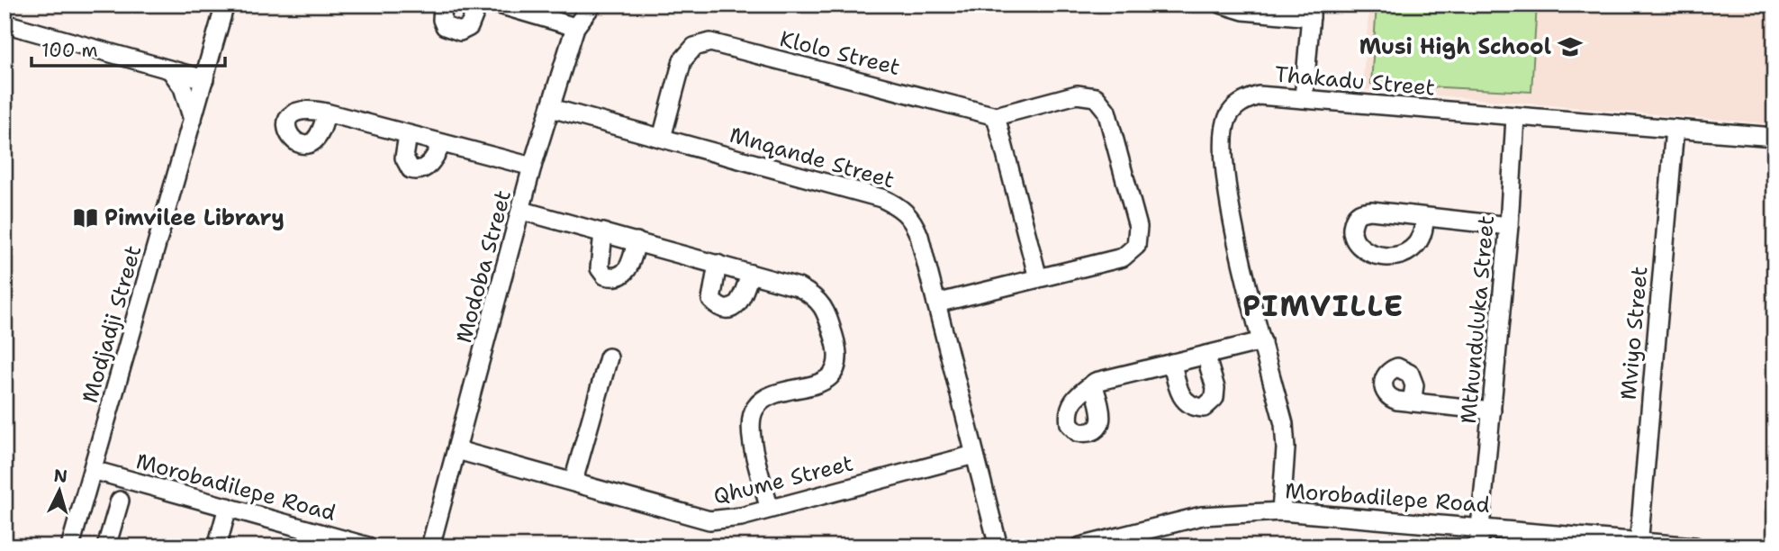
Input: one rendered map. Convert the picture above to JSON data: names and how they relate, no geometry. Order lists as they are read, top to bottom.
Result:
{
  "streets": {
    "street": [
      "Klolo Street",
      "Thakadu Street",
      "Mnqande Street",
      "Modoba Street",
      "Mthunduluka Street",
      "Modjadji Street",
      "Mviyo Street",
      "Qhume Street",
      "Morobadilepe Road"
    ]
  },
  "crossings": [
    ["Klolo Street", "Mnqande Street"],
    ["Thakadu Street", "Mthunduluka Street"],
    ["Thakadu Street", "Mviyo Street"],
    ["Thakadu Street", "Morobadilepe Road"],
    ["Mnqande Street", "Modoba Street"],
    ["Mnqande Street", "Qhume Street"],
    ["Modoba Street", "Qhume Street"],
    ["Mthunduluka Street", "Morobadilepe Road"],
    ["Modjadji Street", "Morobadilepe Road"],
    ["Mviyo Street", "Morobadilepe Road"]
  ],
  "districts": ["PIMVILLE"],
  "places": {
    "school or university": ["Musi High School"],
    "library": ["Pimvilee Library"]
  },
  "scale_bar": "100 m",
  "north": "top"
}
